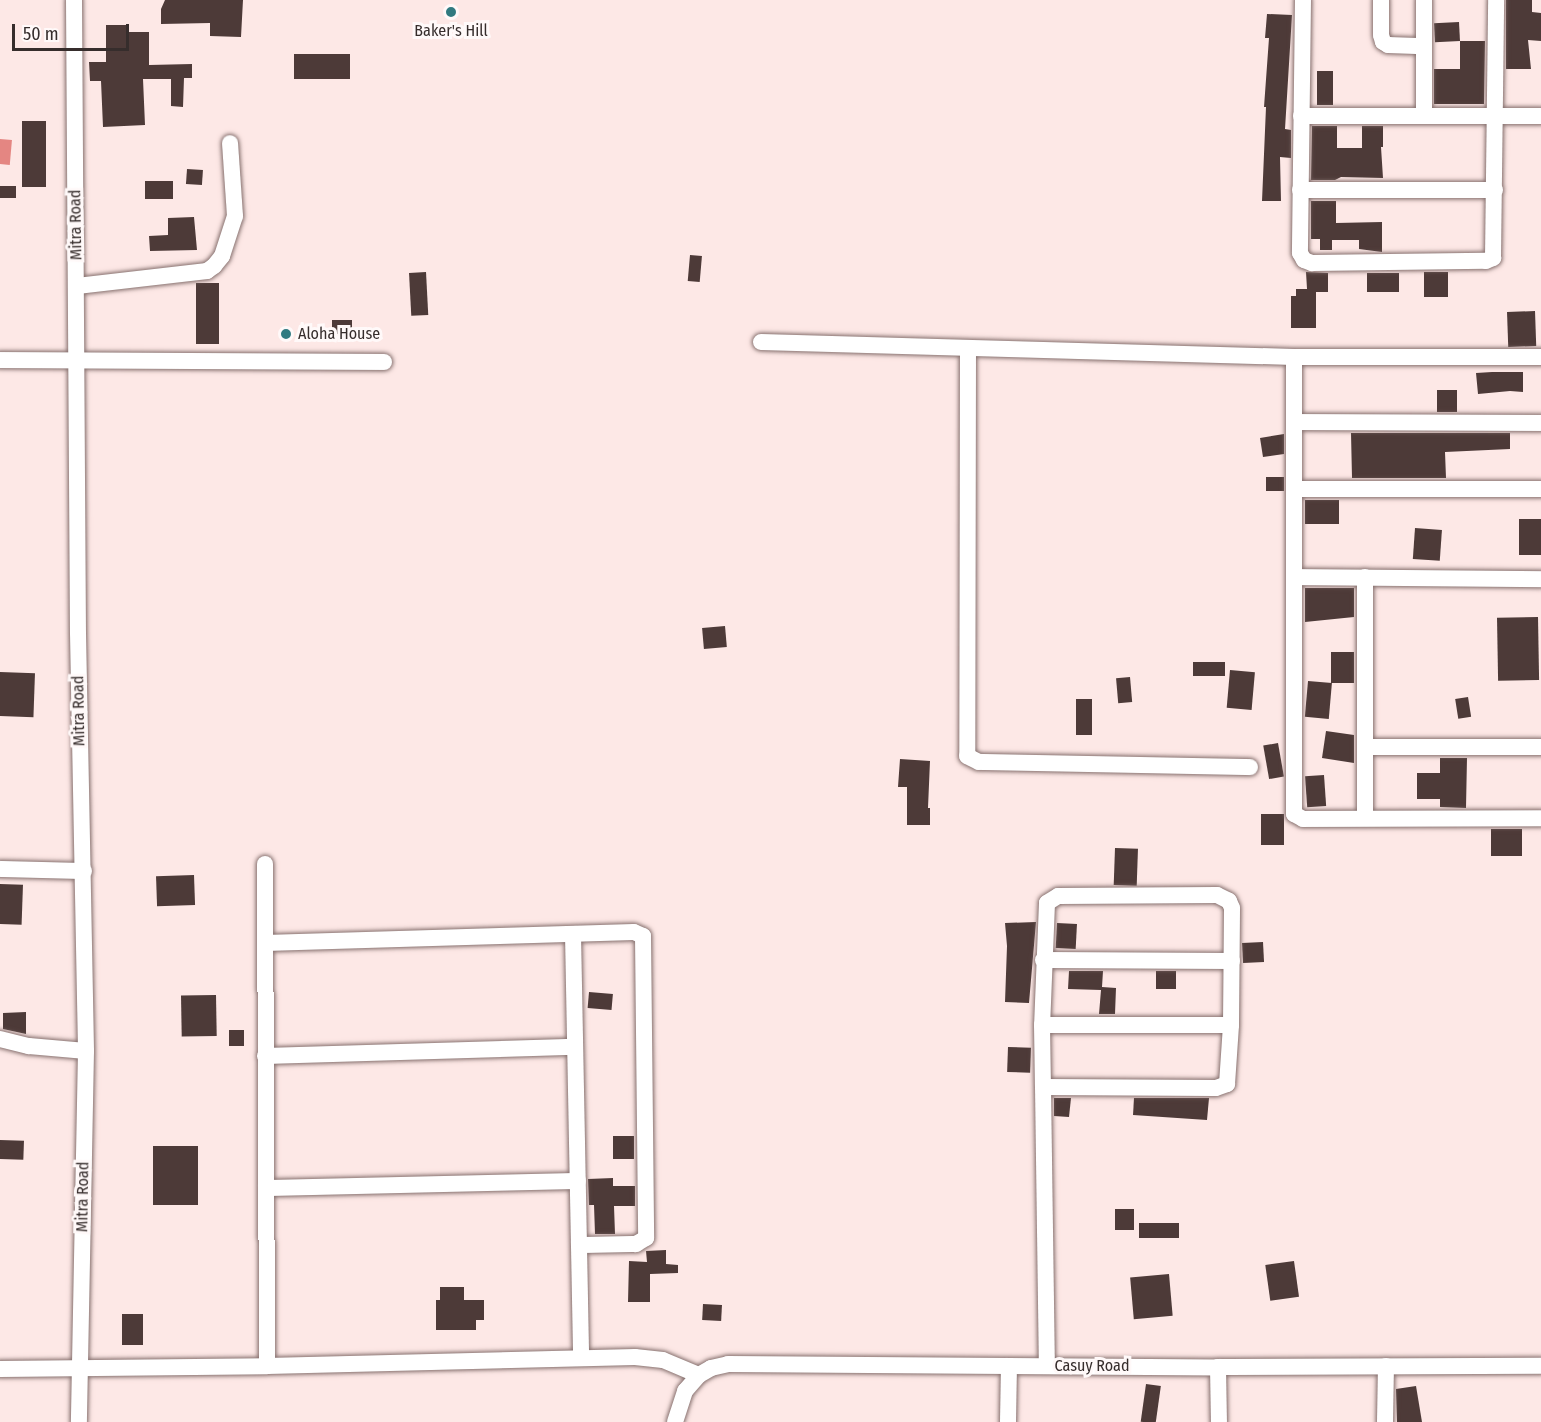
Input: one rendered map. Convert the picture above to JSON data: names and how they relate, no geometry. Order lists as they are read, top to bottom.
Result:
{
  "streets": {
    "street": ["Mitra Road", "Casuy Road"]
  },
  "places": ["Baker's Hill", "Aloha House"],
  "scale_bar": "50 m"
}
